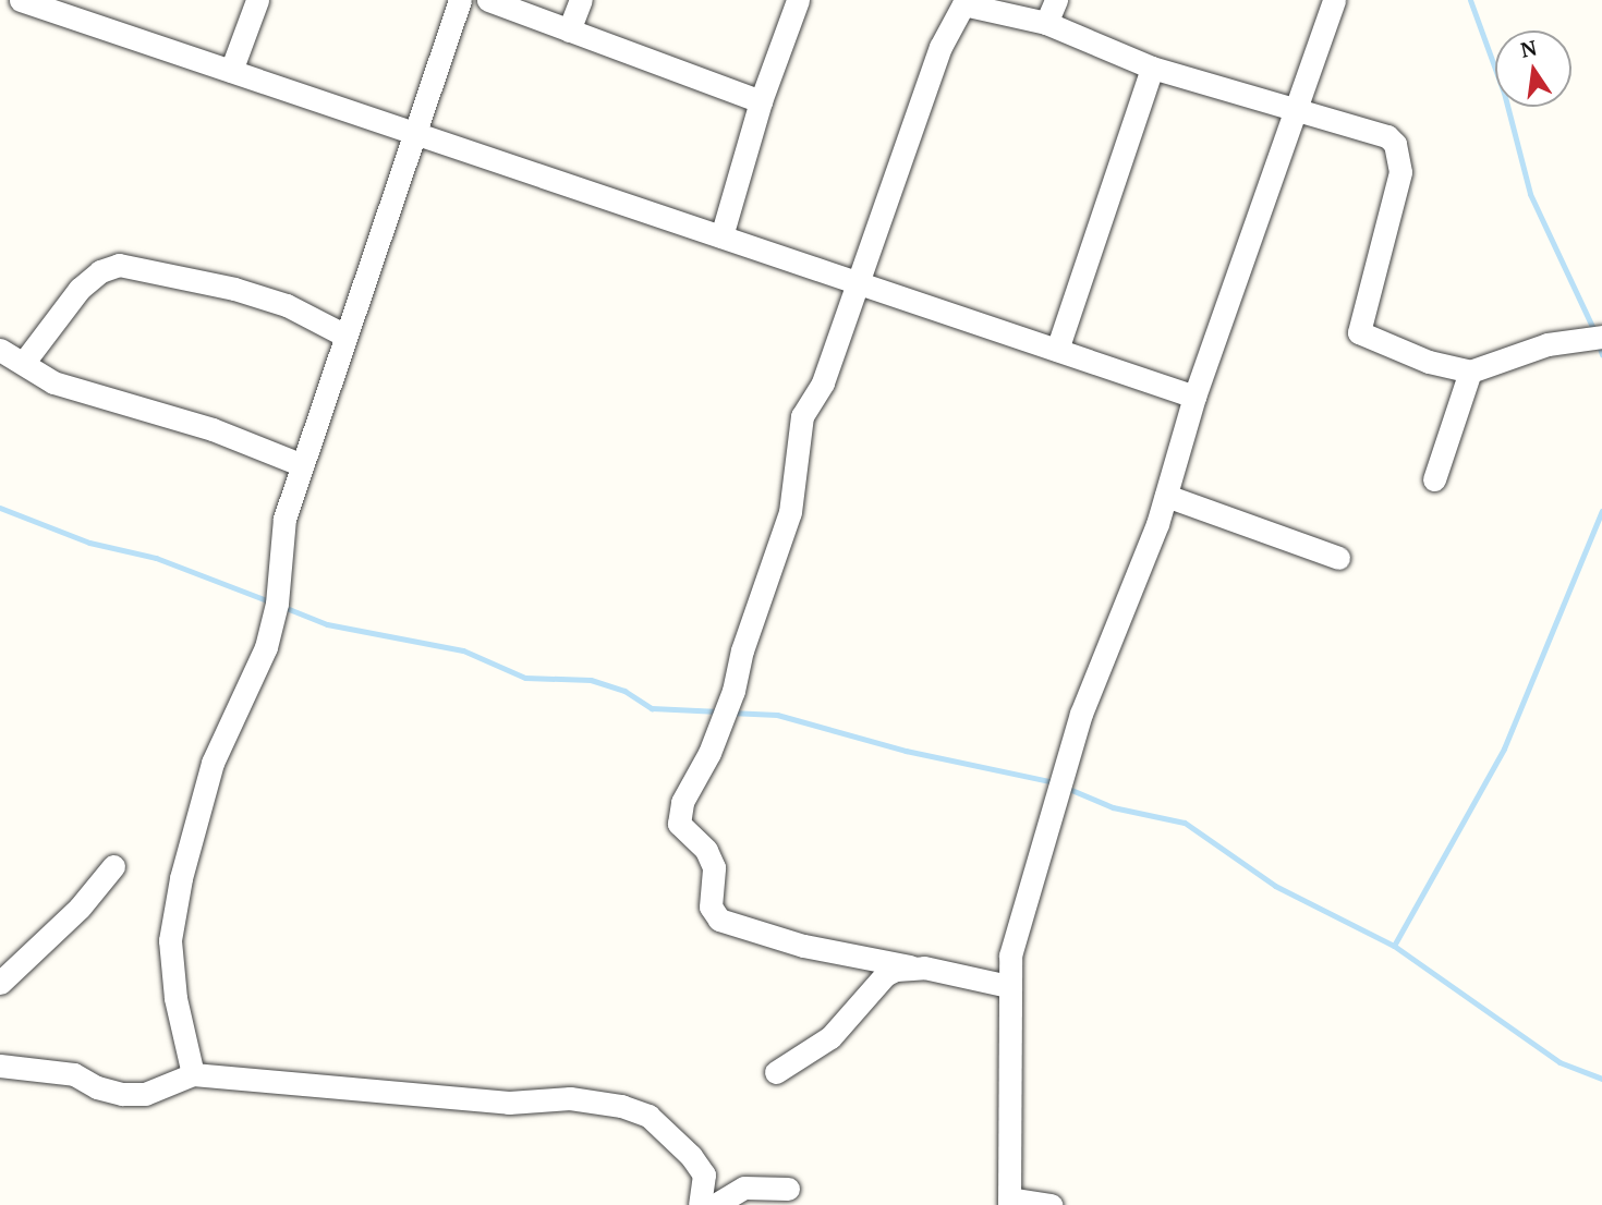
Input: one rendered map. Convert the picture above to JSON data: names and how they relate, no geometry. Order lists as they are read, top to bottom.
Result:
{
  "north": "top"
}
